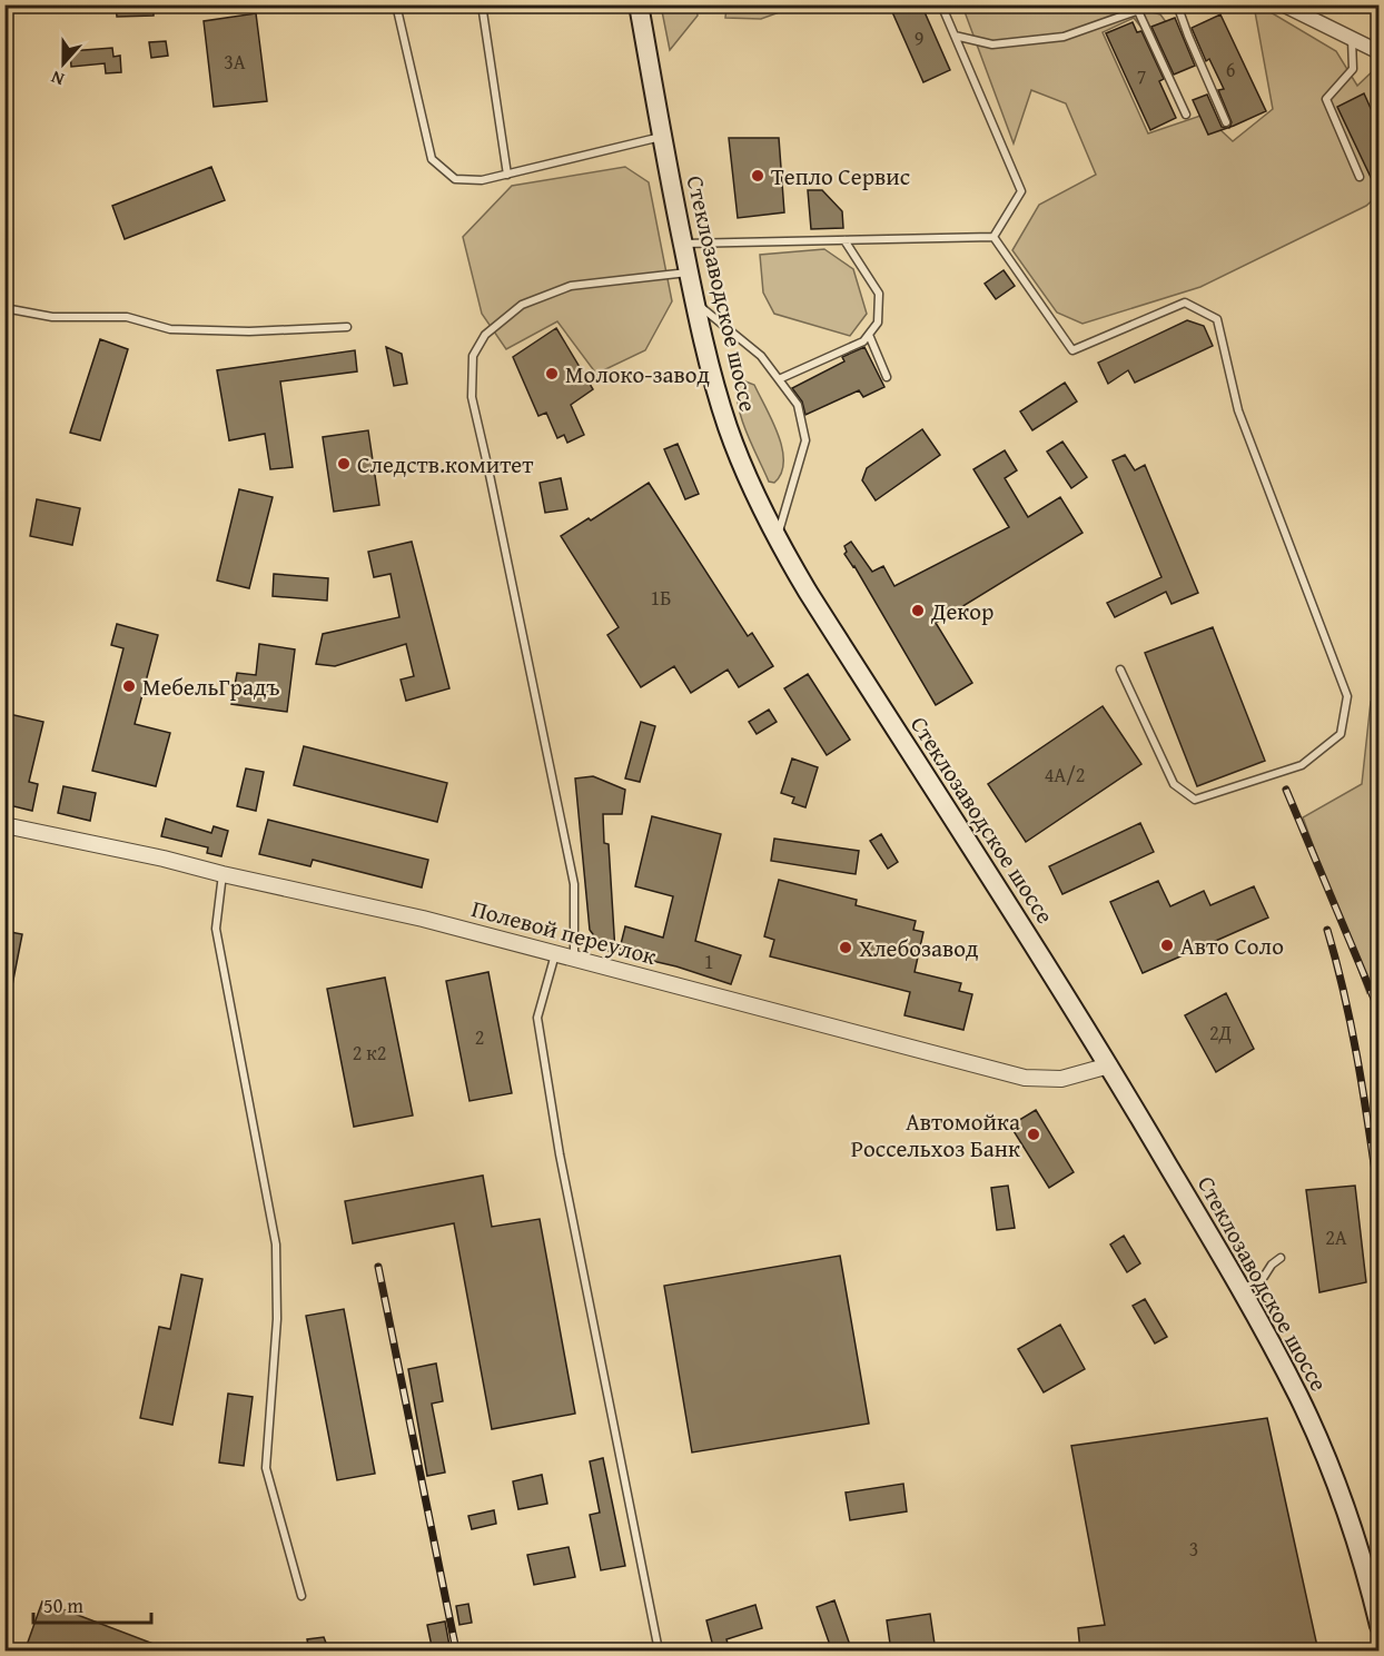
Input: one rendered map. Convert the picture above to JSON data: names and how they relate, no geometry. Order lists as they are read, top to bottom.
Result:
{
  "streets": {
    "main road": ["Стеклозаводское шоссе"],
    "street": ["Полевой переулок"]
  },
  "crossings": [
    ["Стеклозаводское шоссе", "Полевой переулок"]
  ],
  "places": [
    "Тепло Сервис",
    "Молоко-завод",
    "Следств.комитет",
    "Декор",
    "МебельГрадъ",
    "Авто Соло",
    "Хлебозавод",
    "Автомойка Россельхоз Банк"
  ],
  "house_numbers": [
    "9",
    "3А",
    "6",
    "7",
    "1Б",
    "4А/2",
    "1",
    "2Д",
    "2",
    "2 к2",
    "2А",
    "3"
  ],
  "scale_bar": "50 m",
  "north": "bottom"
}
